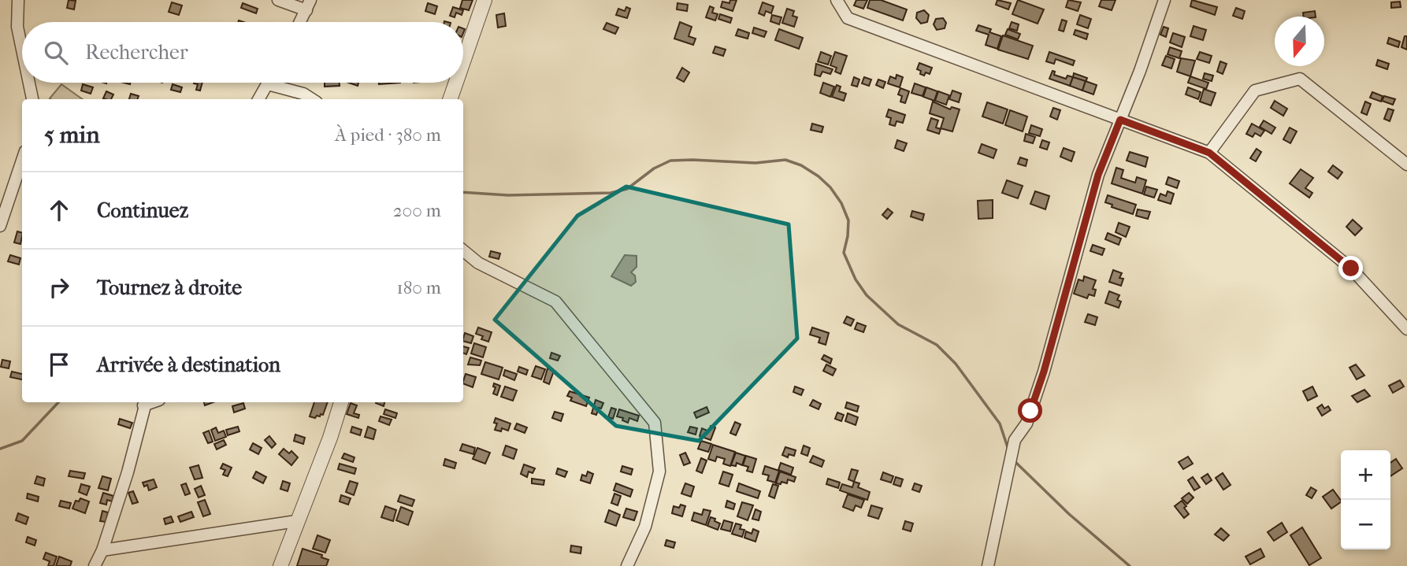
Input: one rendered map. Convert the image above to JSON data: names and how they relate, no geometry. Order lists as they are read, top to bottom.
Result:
{
  "north": "bottom",
  "page": {
    "search": "Rechercher",
    "heading": ["5 min", "À pied · 380 m"],
    "list": [
      ["Continuez", "200 m"],
      ["Tournez à droite", "180 m"],
      "Arrivée à destination"
    ],
    "map_buttons": ["+", "−"]
  }
}
